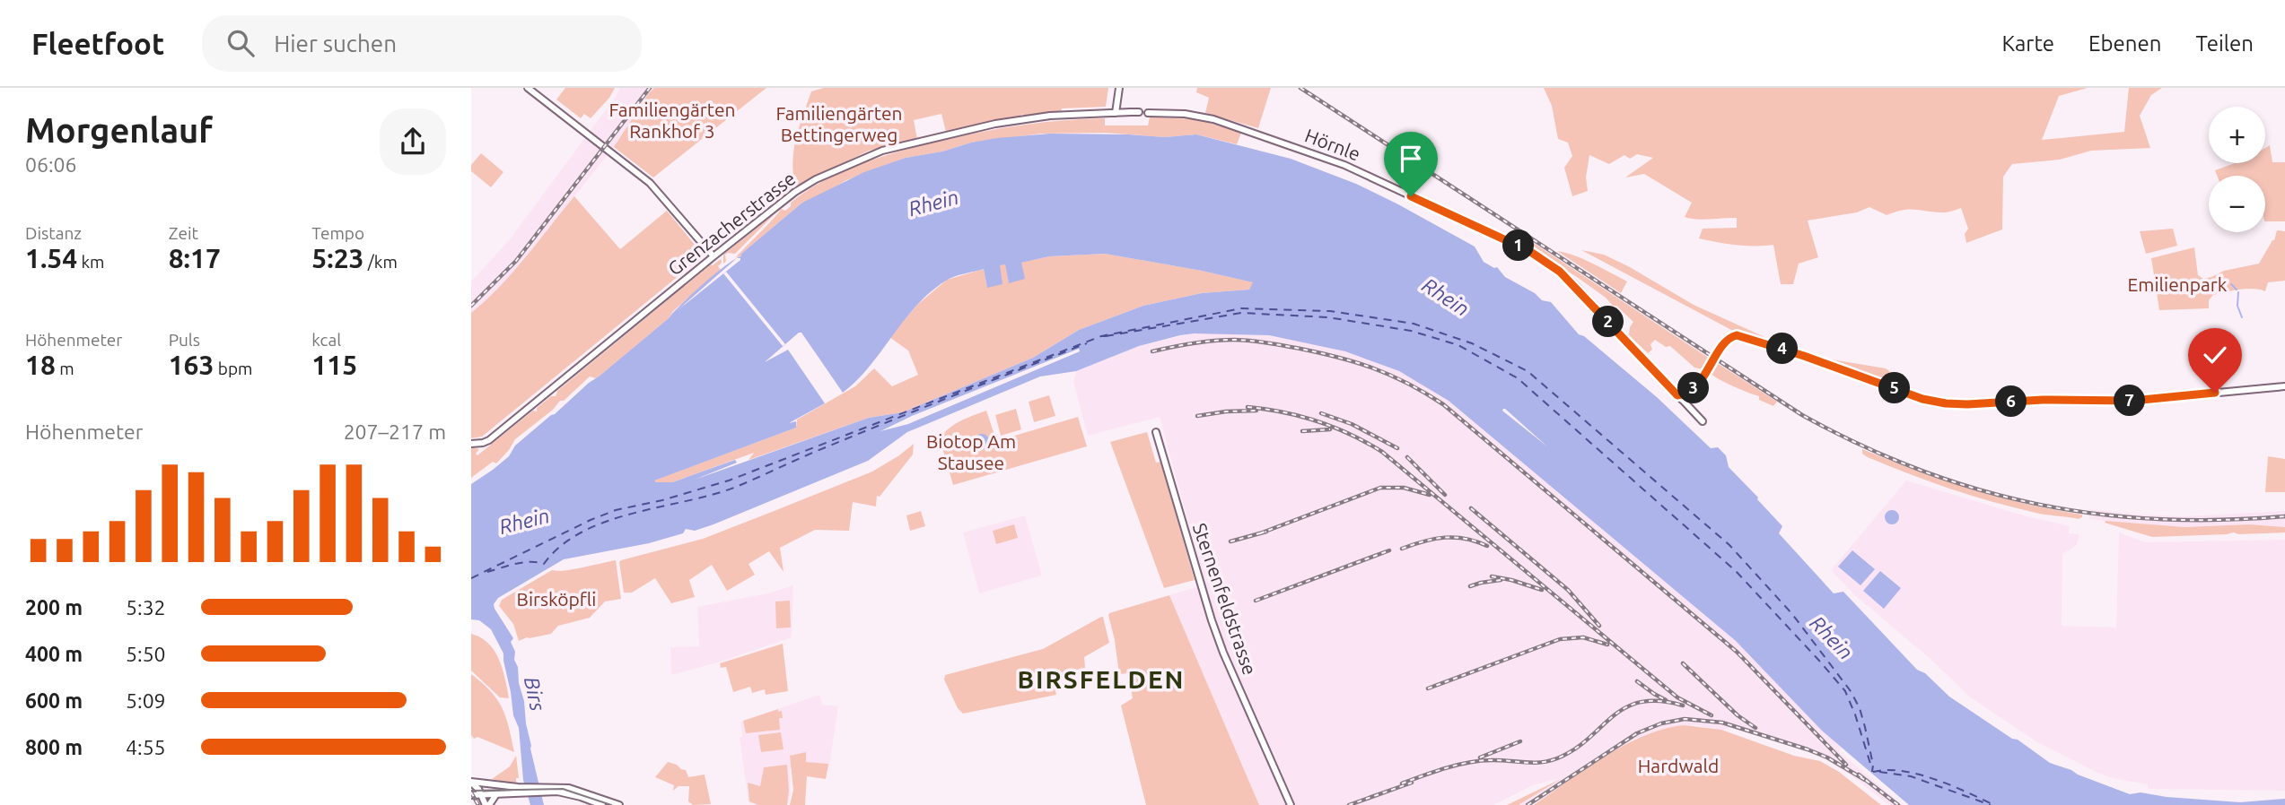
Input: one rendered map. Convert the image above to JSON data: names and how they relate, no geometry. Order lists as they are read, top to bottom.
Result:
{
  "streets": {
    "main road": ["Hörnle", "Grenzacherstrasse", "Sternenfeldstrasse"]
  },
  "districts": ["BIRSFELDEN"],
  "water": ["Rhein", "Birs"],
  "parks": [
    "Familiengärten Rankhof 3",
    "Familiengärten Bettingerweg",
    "Emilienpark",
    "Biotop Am Stausee",
    "Birsköpfli",
    "Hardwald"
  ],
  "page": {
    "header": "Fleetfoot",
    "search": "Hier suchen",
    "nav": ["Karte", "Ebenen", "Teilen"],
    "heading": ["Morgenlauf", "06:06"],
    "map_buttons": ["+", "−"],
    "stats": [
      ["Distanz", "1.54 km"],
      ["Zeit", "8:17"],
      ["Tempo", "5:23 /km"],
      ["Höhenmeter", "18 m"],
      ["Puls", "163 bpm"],
      ["kcal", "115"]
    ],
    "pins": [
      "1",
      "2",
      "4",
      "3",
      "5",
      "7",
      "6"
    ],
    "chart": ["Höhenmeter", "207–217 m"],
    "list": [
      {
        "name": "200 m",
        "note": "5:32"
      },
      {
        "name": "400 m",
        "note": "5:50"
      },
      {
        "name": "600 m",
        "note": "5:09"
      },
      {
        "name": "800 m",
        "note": "4:55"
      }
    ]
  }
}
